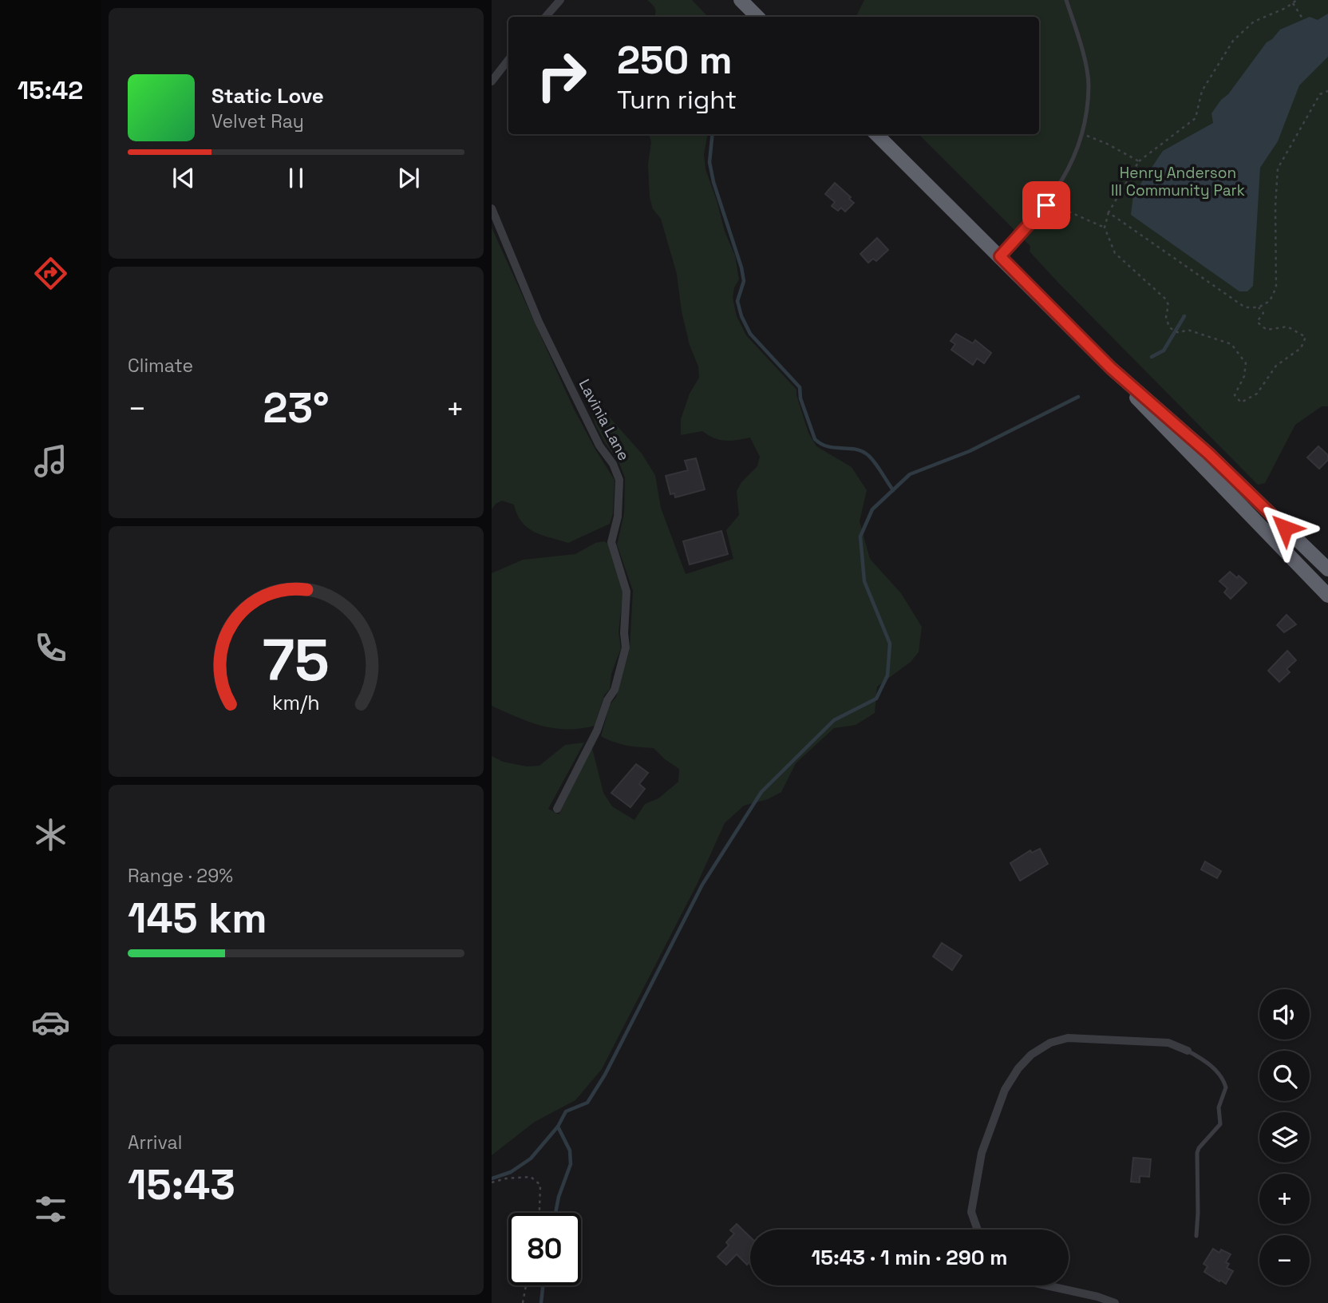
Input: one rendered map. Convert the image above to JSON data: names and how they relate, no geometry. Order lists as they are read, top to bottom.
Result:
{
  "streets": {
    "street": ["Lavinia Lane"]
  },
  "parks": ["Henry Anderson III Community Park"],
  "page": {
    "tabs": "15:42",
    "turn": ["250 m", "Turn right"],
    "song": ["Static Love", "Velvet Ray"],
    "tile": [
      "Climate",
      ["Range · 29%", "145 km"],
      ["Arrival", "15:43"]
    ],
    "heat": ["−", "23°", "+"],
    "map_buttons": ["+", "−"],
    "limit": "80",
    "trip": "15:43 · 1 min · 290 m",
    "gauge": ["75", "km/h"]
  }
}
